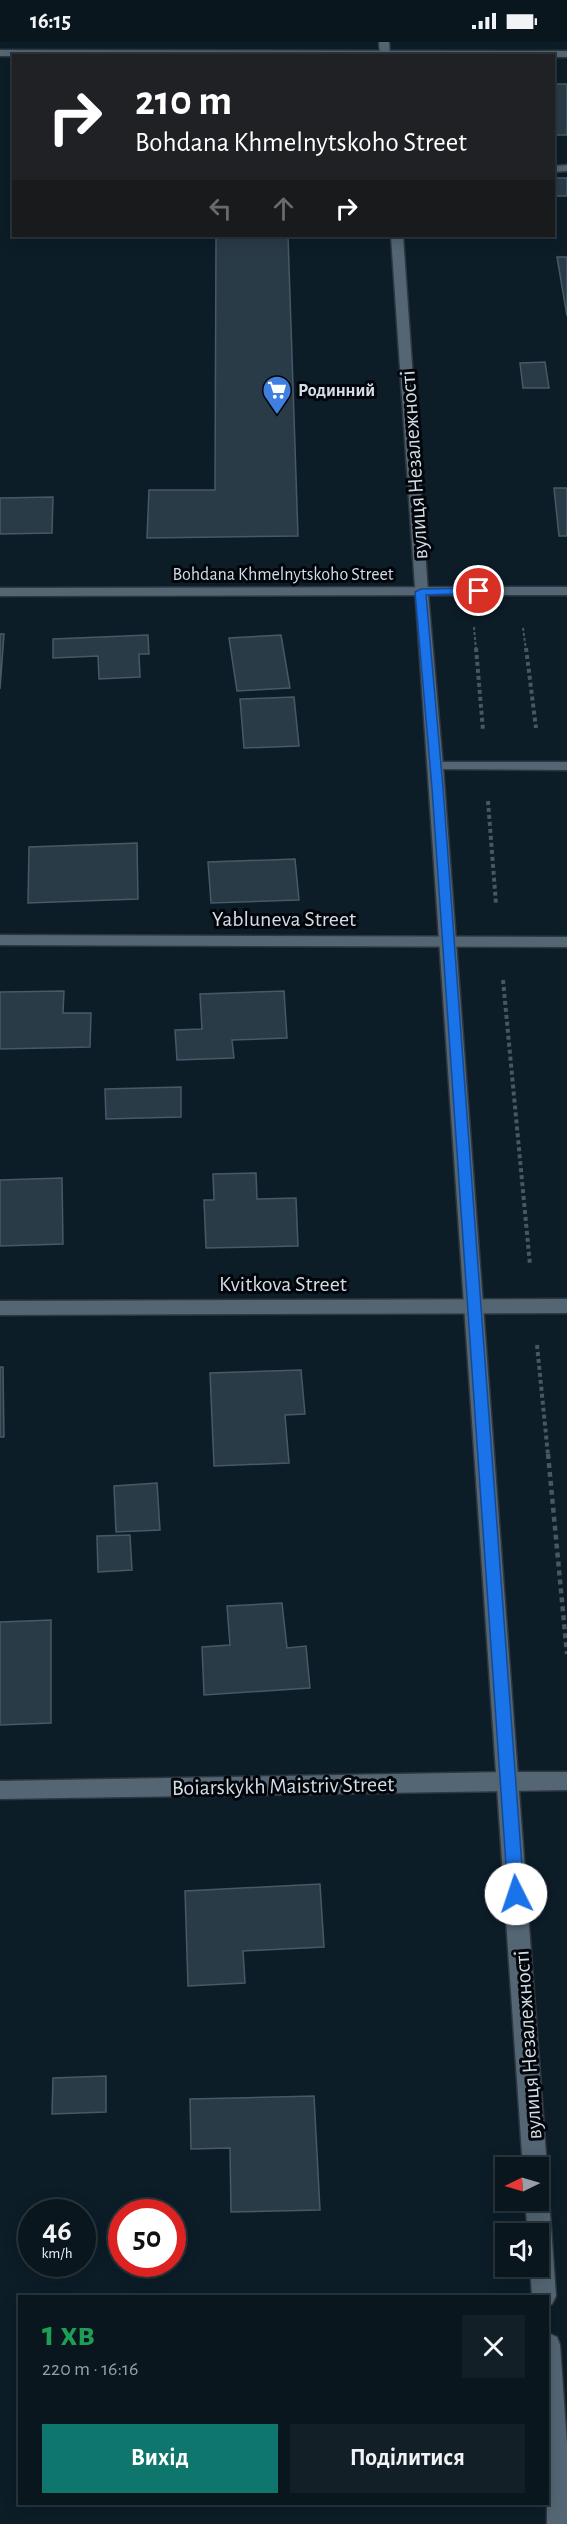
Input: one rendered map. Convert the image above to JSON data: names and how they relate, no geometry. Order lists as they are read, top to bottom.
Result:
{
  "streets": {
    "street": [
      "вулиця Незалежності",
      "Bohdana Khmelnytskoho Street",
      "Yabluneva Street",
      "Kvitkova Street",
      "Boiarskykh Maistriv Street"
    ]
  },
  "crossings": [
    ["вулиця Незалежності", "Bohdana Khmelnytskoho Street"],
    ["вулиця Незалежності", "Yabluneva Street"],
    ["вулиця Незалежності", "Kvitkova Street"],
    ["вулиця Незалежності", "Boiarskykh Maistriv Street"]
  ],
  "places": {
    "supermarket": ["Родинний"]
  },
  "north": "left",
  "page": {
    "status": "16:15",
    "turn": ["210 m", "Bohdana Khmelnytskoho Street"],
    "speed": "46 km/h",
    "limit": "50",
    "heading": ["1 хв", "220 m · 16:16"],
    "buttons": ["Вихід", "Поділитися"]
  }
}
